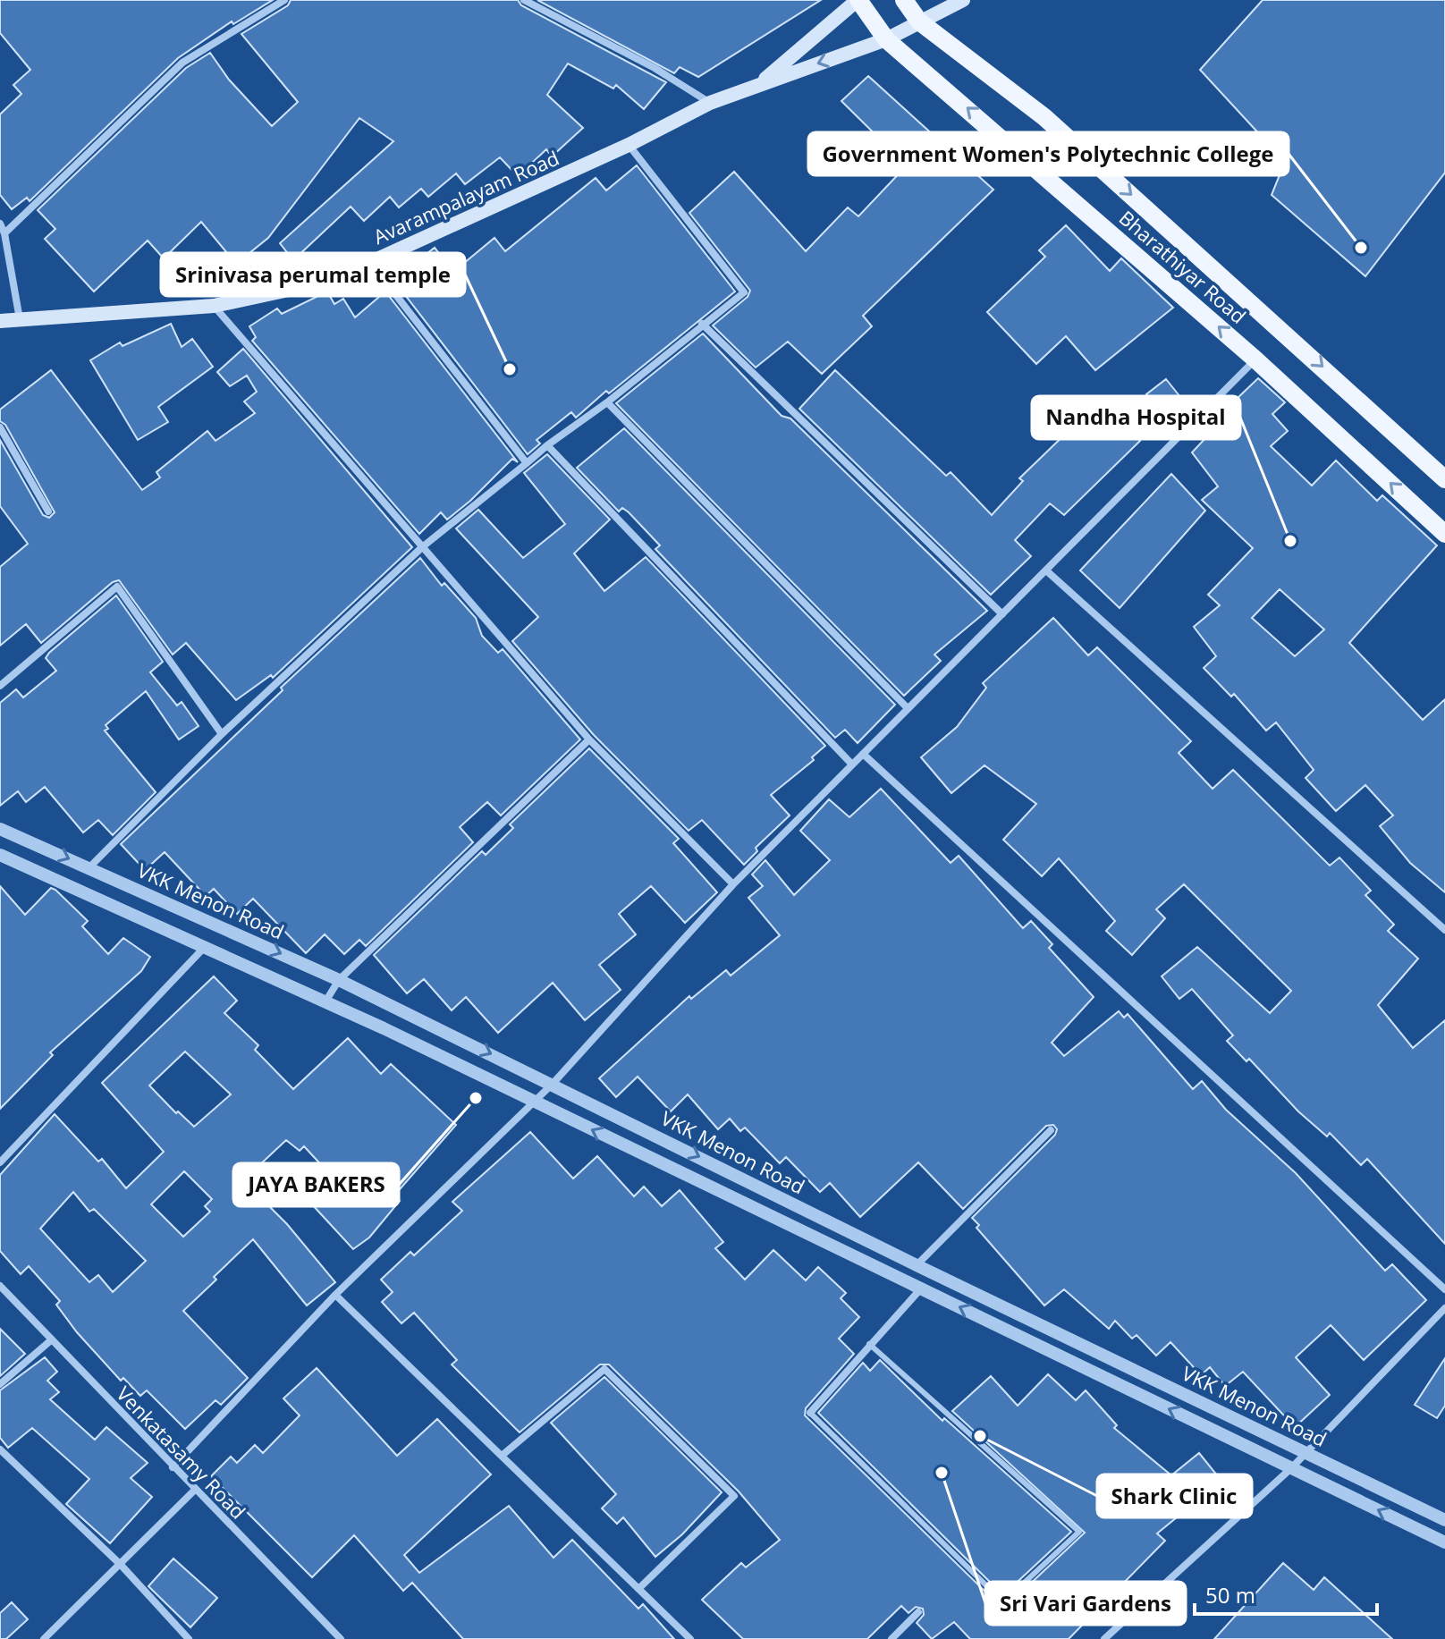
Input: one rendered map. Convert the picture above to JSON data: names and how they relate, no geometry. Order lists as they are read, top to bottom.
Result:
{
  "streets": {
    "main road": ["Avarampalayam Road", "Bharathiyar Road"],
    "street": ["VKK Menon Road", "Venkatasamy Road"]
  },
  "crossings": [
    ["Avarampalayam Road", "Bharathiyar Road"]
  ],
  "places": [
    "Government Women's Polytechnic College",
    "Srinivasa perumal temple",
    "Nandha Hospital",
    "JAYA BAKERS",
    "Shark Clinic",
    "Sri Vari Gardens"
  ],
  "scale_bar": "50 m"
}
